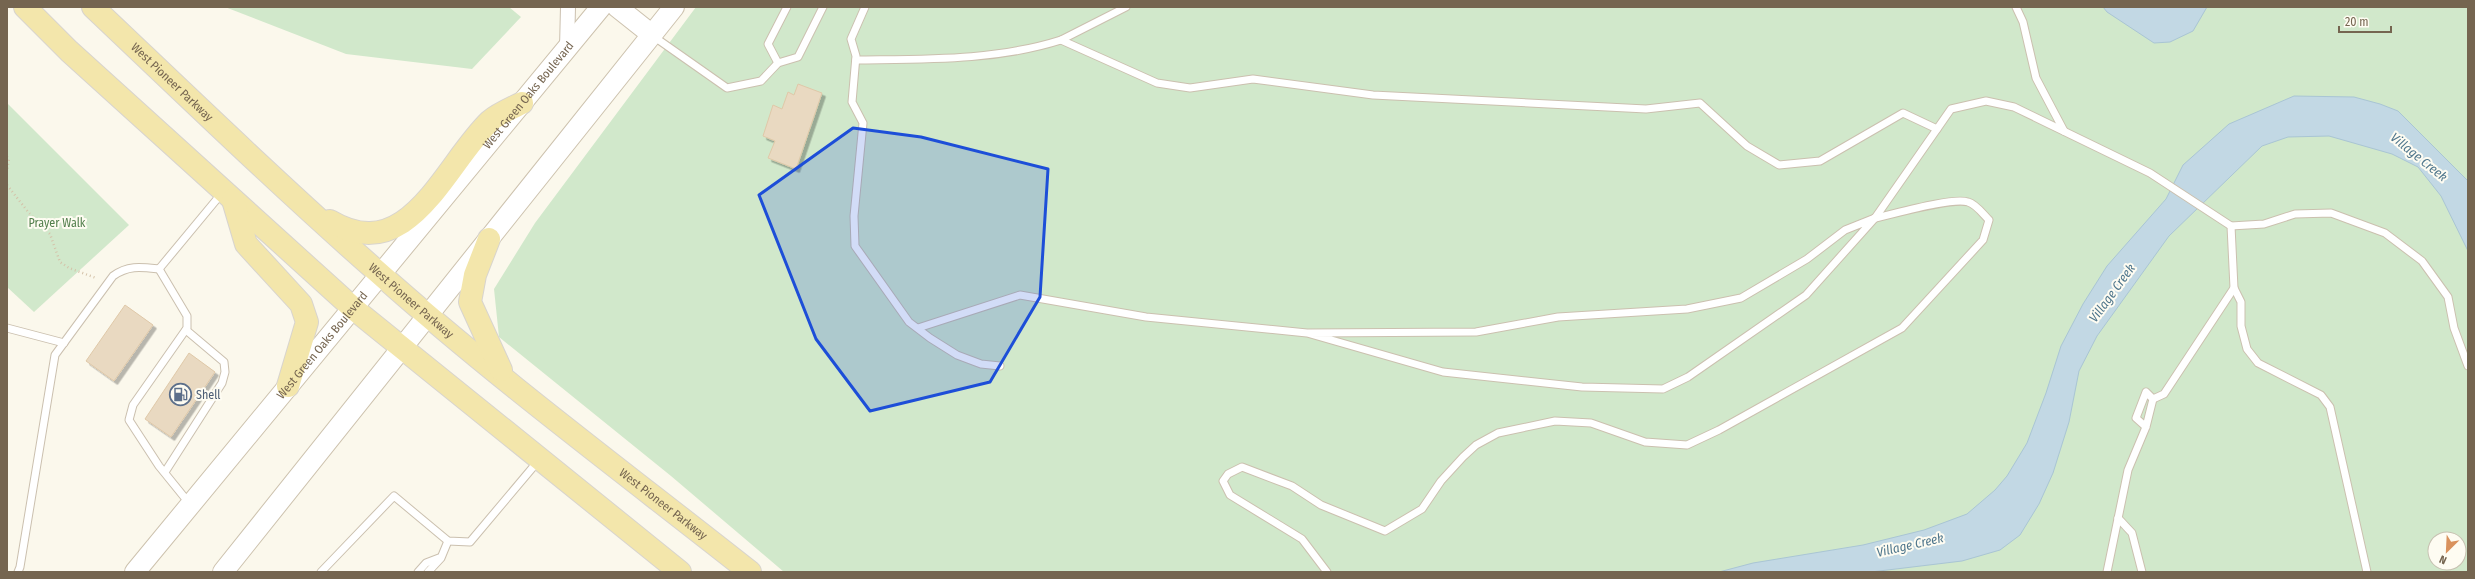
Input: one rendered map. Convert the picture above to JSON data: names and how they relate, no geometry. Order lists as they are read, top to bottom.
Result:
{
  "streets": {
    "main road": ["West Pioneer Parkway", "West Green Oaks Boulevard"]
  },
  "crossings": [
    ["West Pioneer Parkway", "West Green Oaks Boulevard"]
  ],
  "water": ["Village Creek"],
  "parks": ["Prayer Walk"],
  "places": {
    "fuel station": ["Shell"]
  },
  "scale_bar": "20 m",
  "north": "bottom left"
}
